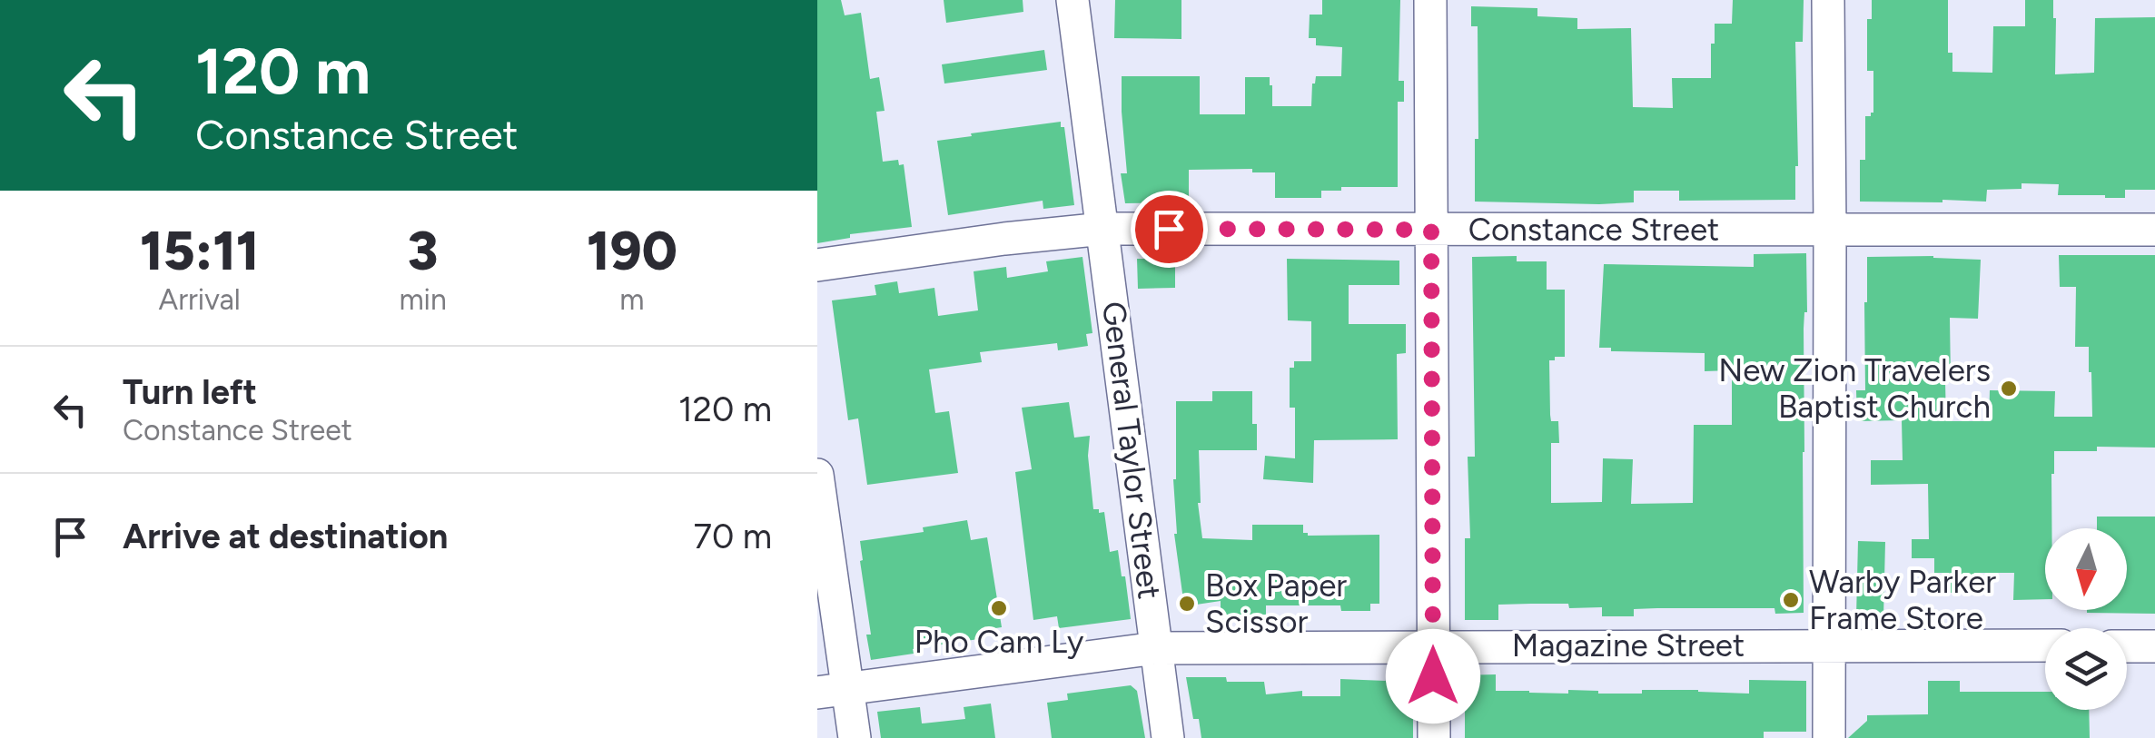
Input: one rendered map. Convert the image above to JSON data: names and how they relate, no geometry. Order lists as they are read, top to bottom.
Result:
{
  "streets": {
    "street": ["Constance Street", "General Taylor Street", "Magazine Street"]
  },
  "crossings": [
    ["Constance Street", "General Taylor Street"],
    ["General Taylor Street", "Magazine Street"]
  ],
  "places": [
    "New Zion Travelers Baptist Church",
    "Warby Parker Frame Store",
    "Box Paper Scissor",
    "Pho Cam Ly"
  ],
  "north": "bottom",
  "page": {
    "turn": ["120 m", "Constance Street"],
    "eta": [
      "15:11",
      "Arrival",
      "3",
      "min",
      "190",
      "m"
    ],
    "list": [
      {
        "name": "Turn left",
        "note": "Constance Street",
        "value": "120 m"
      },
      {
        "name": "Arrive at destination",
        "value": "70 m"
      }
    ]
  }
}
